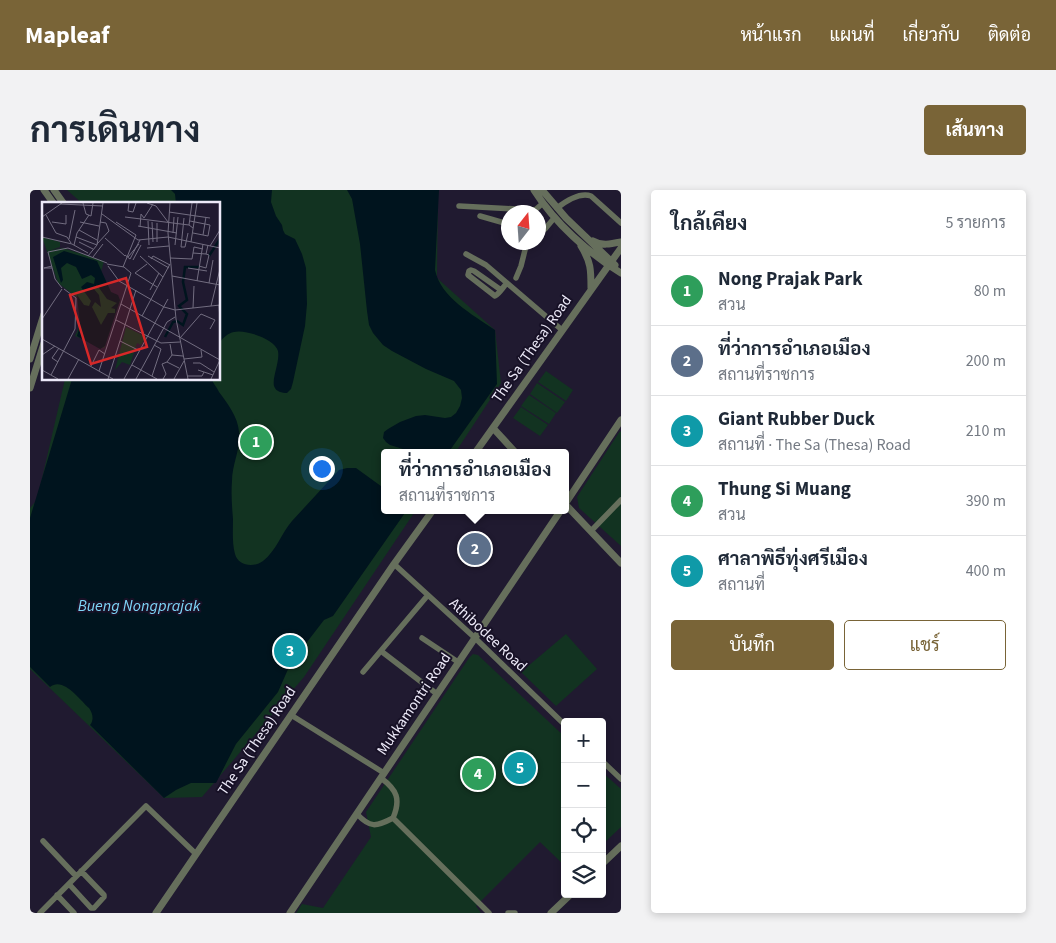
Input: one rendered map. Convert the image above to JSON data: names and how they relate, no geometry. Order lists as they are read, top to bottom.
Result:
{
  "streets": {
    "street": ["The Sa (Thesa) Road", "Athibodee Road", "Mukkamontri Road"]
  },
  "crossings": [
    ["The Sa (Thesa) Road", "Athibodee Road"],
    ["Athibodee Road", "Mukkamontri Road"]
  ],
  "water": ["Bueng Nongprajak"],
  "north": "top",
  "page": {
    "header": "Mapleaf",
    "nav": [
      "หน้าแรก",
      "แผนที่",
      "เกี่ยวกับ",
      "ติดต่อ"
    ],
    "title": "การเดินทาง",
    "buttons": [
      "เส้นทาง",
      ["บันทึก", "แชร์"]
    ],
    "heading": ["ใกล้เคียง", "5 รายการ"],
    "list": [
      {
        "mark": "1",
        "name": "Nong Prajak Park",
        "note": "สวน",
        "value": "80 m"
      },
      {
        "mark": "2",
        "name": "ที่ว่าการอำเภอเมือง",
        "note": "สถานที่ราชการ",
        "value": "200 m"
      },
      {
        "mark": "3",
        "name": "Giant Rubber Duck",
        "note": "สถานที่ · The Sa (Thesa) Road",
        "value": "210 m"
      },
      {
        "mark": "4",
        "name": "Thung Si Muang",
        "note": "สวน",
        "value": "390 m"
      },
      {
        "mark": "5",
        "name": "ศาลาพิธีทุ่งศรีเมือง",
        "note": "สถานที่",
        "value": "400 m"
      }
    ],
    "pins": [
      "1",
      "2",
      "3",
      "5",
      "4"
    ],
    "popup": ["ที่ว่าการอำเภอเมือง", "สถานที่ราชการ"],
    "map_buttons": ["+", "−"]
  }
}
